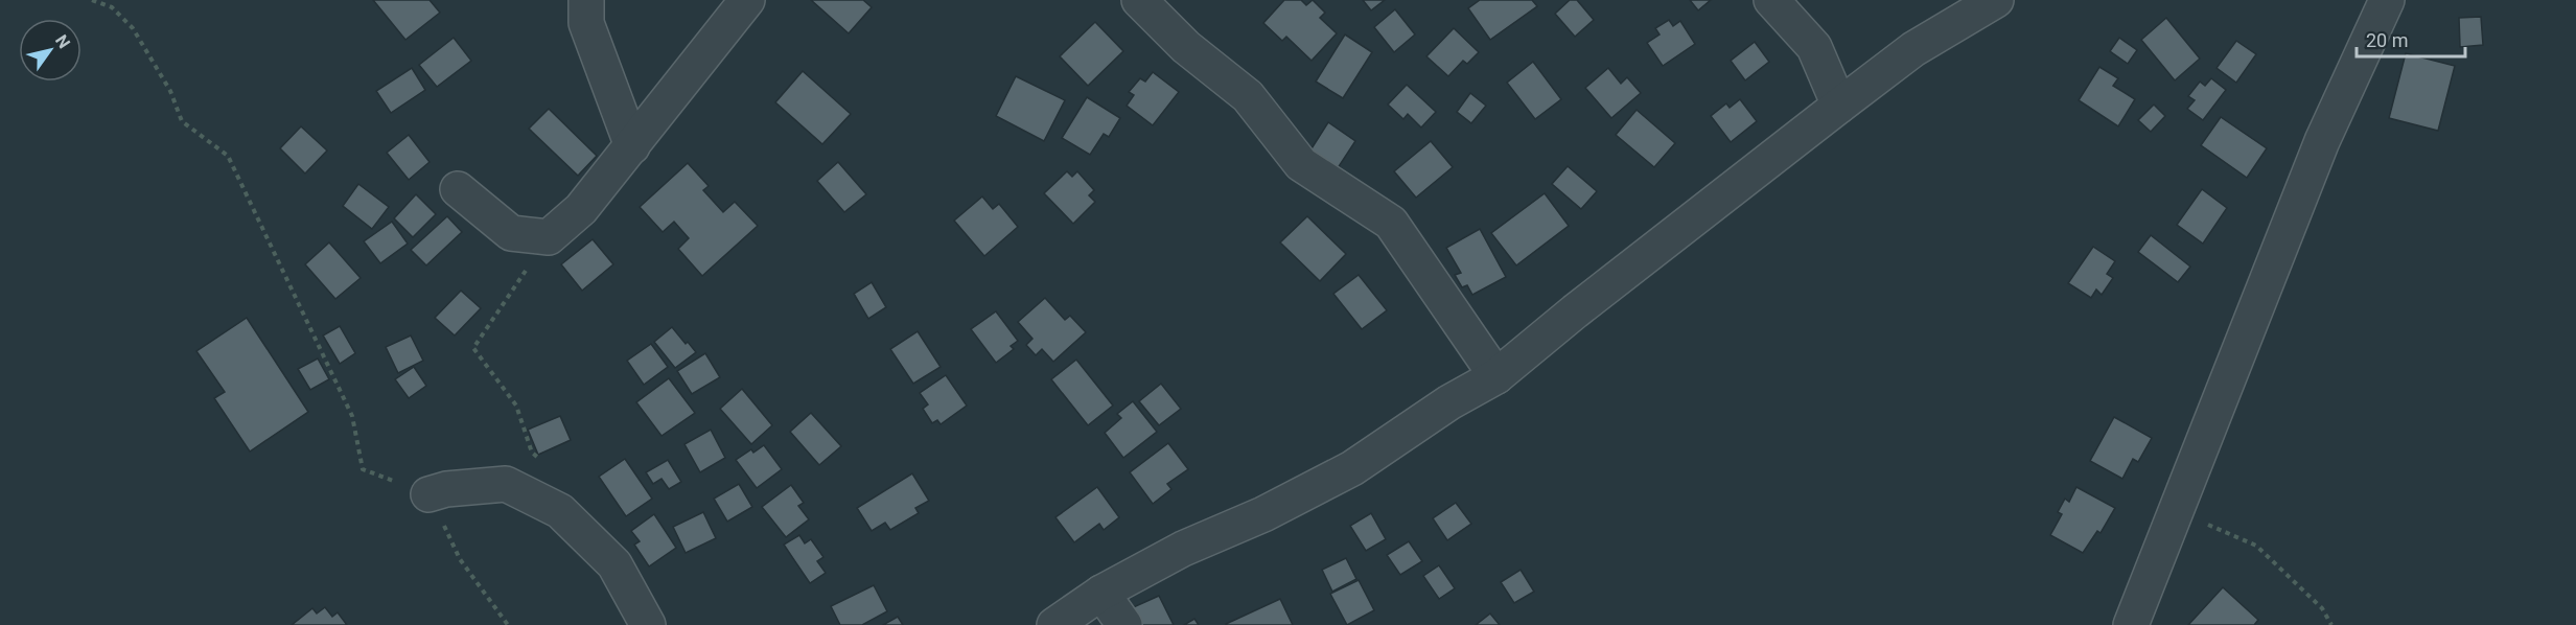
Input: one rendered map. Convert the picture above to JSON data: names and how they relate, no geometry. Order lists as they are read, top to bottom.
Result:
{
  "scale_bar": "20 m",
  "north": "top right"
}
